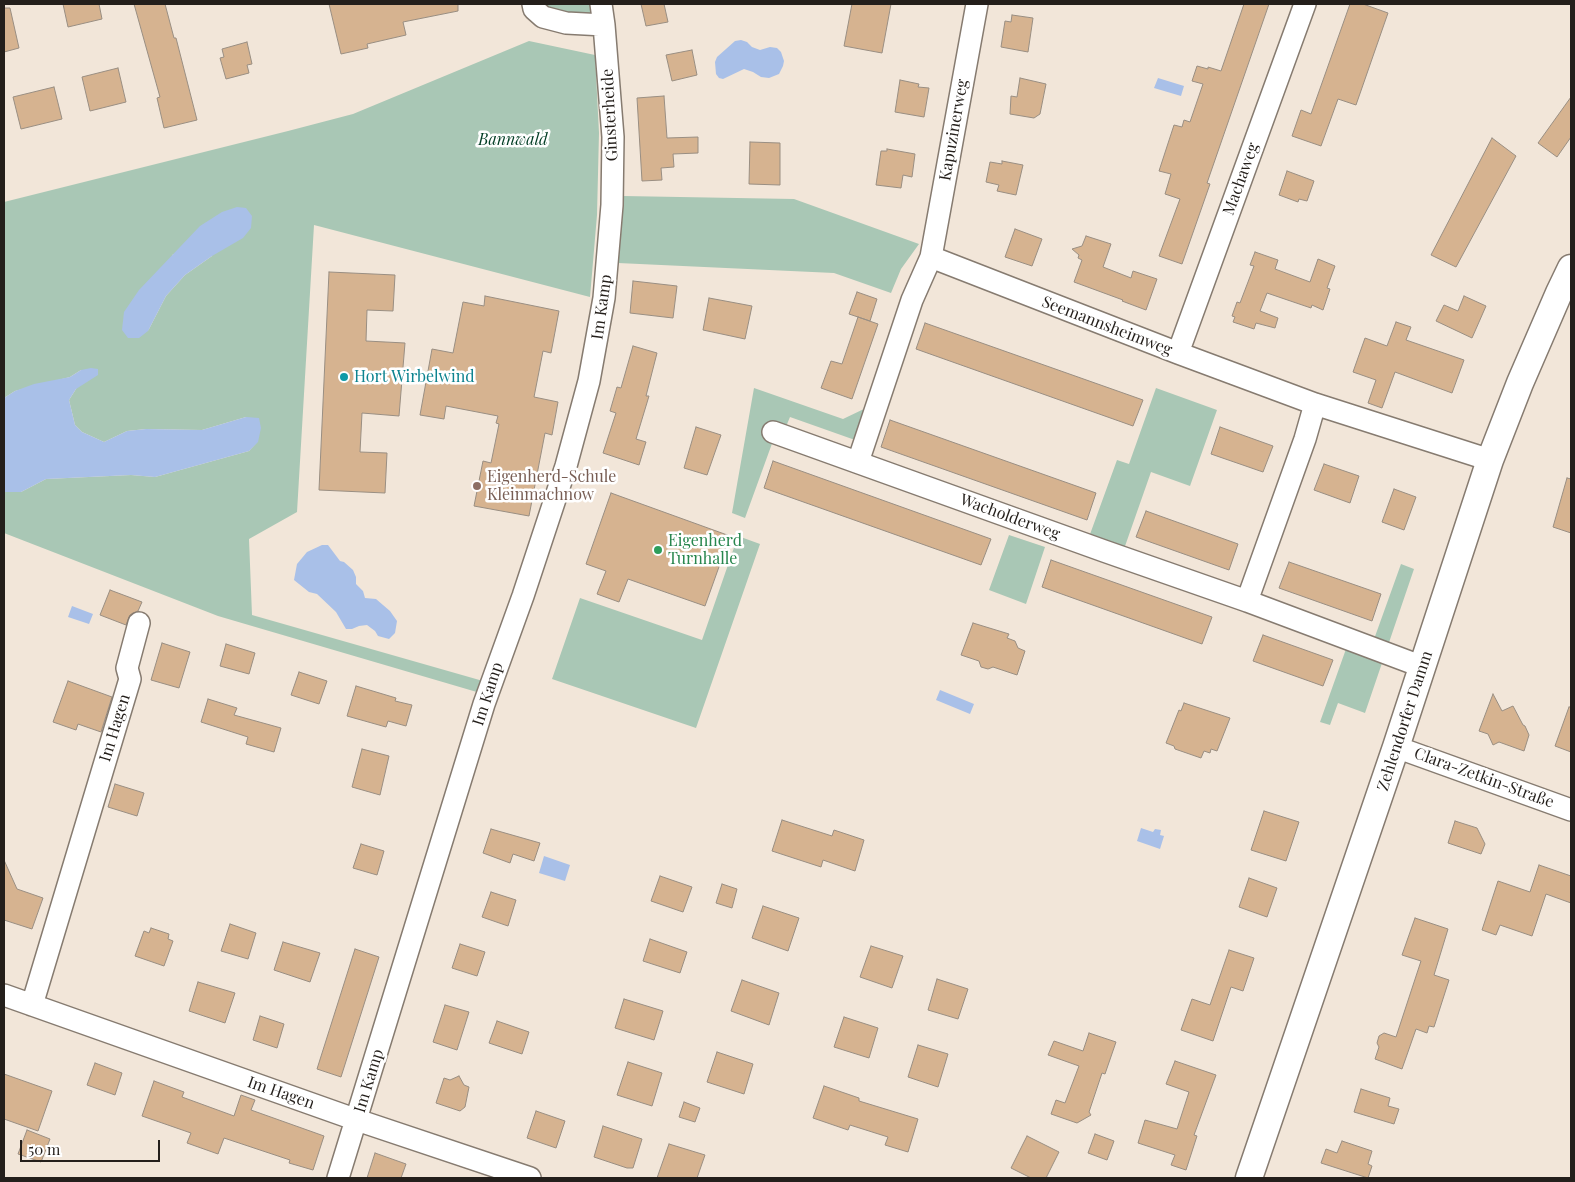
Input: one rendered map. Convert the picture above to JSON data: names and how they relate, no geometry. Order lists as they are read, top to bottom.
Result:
{
  "streets": {
    "main road": ["Zehlendorfer Damm"],
    "street": [
      "Ginsterheide",
      "Kapuzinerweg",
      "Machaweg",
      "Im Kamp",
      "Seemannsheimweg",
      "Wacholderweg",
      "Im Hagen",
      "Clara-Zetkin-Straße"
    ]
  },
  "crossings": [
    ["Ginsterheide", "Im Kamp"],
    ["Kapuzinerweg", "Seemannsheimweg"],
    ["Machaweg", "Seemannsheimweg"],
    ["Im Kamp", "Im Hagen"],
    ["Seemannsheimweg", "Zehlendorfer Damm"],
    ["Wacholderweg", "Zehlendorfer Damm"],
    ["Zehlendorfer Damm", "Clara-Zetkin-Straße"]
  ],
  "parks": ["Bannwald"],
  "places": ["Hort Wirbelwind", "Eigenherd-Schule Kleinmachnow", "Eigenherd Turnhalle"],
  "scale_bar": "50 m"
}
